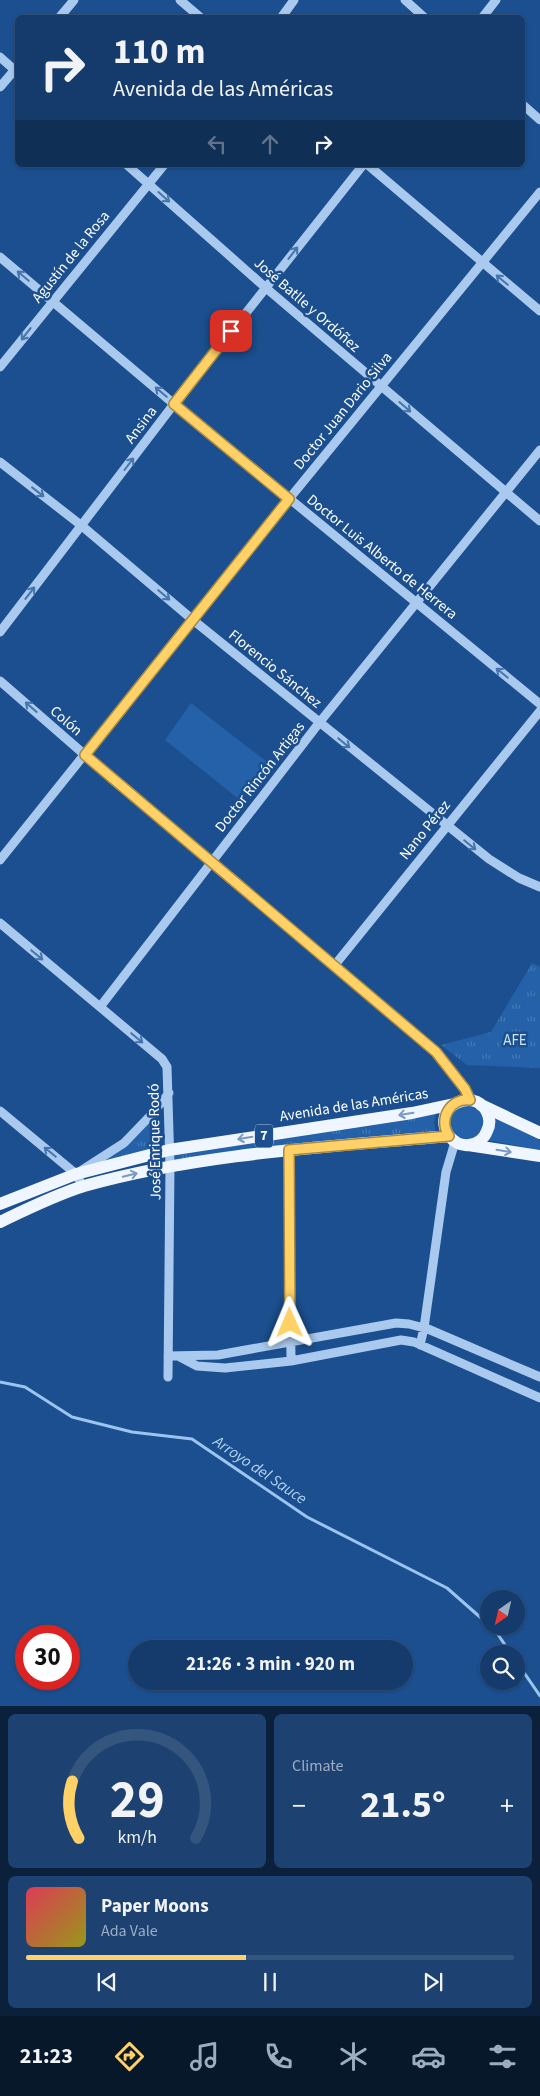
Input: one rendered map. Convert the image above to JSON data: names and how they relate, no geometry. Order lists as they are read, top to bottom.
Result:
{
  "streets": {
    "main road": ["Avenida de las Américas", "7"],
    "street": [
      "Agustín de la Rosa",
      "José Batlle y Ordóñez",
      "Doctor Juan Dario Silva",
      "Ansina",
      "Doctor Luis Alberto de Herrera",
      "Florencio Sánchez",
      "Colón",
      "Doctor Rincón Artigas",
      "Nano Pérez",
      "José Enrique Rodó"
    ]
  },
  "crossings": [
    ["Agustín de la Rosa", "José Batlle y Ordóñez"],
    ["Agustín de la Rosa", "Doctor Luis Alberto de Herrera"],
    ["José Batlle y Ordóñez", "Doctor Juan Dario Silva"],
    ["José Batlle y Ordóñez", "Ansina"],
    ["José Batlle y Ordóñez", "Doctor Rincón Artigas"],
    ["Doctor Juan Dario Silva", "Doctor Luis Alberto de Herrera"],
    ["Doctor Juan Dario Silva", "Florencio Sánchez"],
    ["Doctor Juan Dario Silva", "Colón"],
    ["Ansina", "Doctor Luis Alberto de Herrera"],
    ["Ansina", "Florencio Sánchez"],
    ["Doctor Luis Alberto de Herrera", "Doctor Rincón Artigas"],
    ["Florencio Sánchez", "Doctor Rincón Artigas"],
    ["Florencio Sánchez", "Nano Pérez"],
    ["Colón", "Doctor Rincón Artigas"],
    ["Colón", "Nano Pérez"],
    ["Colón", "Avenida de las Américas"],
    ["Colón", "7"],
    ["Doctor Rincón Artigas", "José Enrique Rodó"],
    ["Avenida de las Américas", "7"],
    ["Avenida de las Américas", "José Enrique Rodó"],
    ["7", "José Enrique Rodó"]
  ],
  "one_way": [
    "José Batlle y Ordóñez",
    "Ansina",
    "Doctor Luis Alberto de Herrera",
    "Florencio Sánchez",
    "José Enrique Rodó"
  ],
  "water": ["Arroyo del Sauce"],
  "parks": ["AFE"],
  "north": "bottom left",
  "page": {
    "turn": ["110 m", "Avenida de las Américas"],
    "limit": "30",
    "trip": "21:26 · 3 min · 920 m",
    "tile": "Climate",
    "heat": ["−", "21.5°", "+"],
    "song": ["Paper Moons", "Ada Vale"],
    "tabs": "21:23",
    "gauge": ["29", "km/h"]
  }
}
